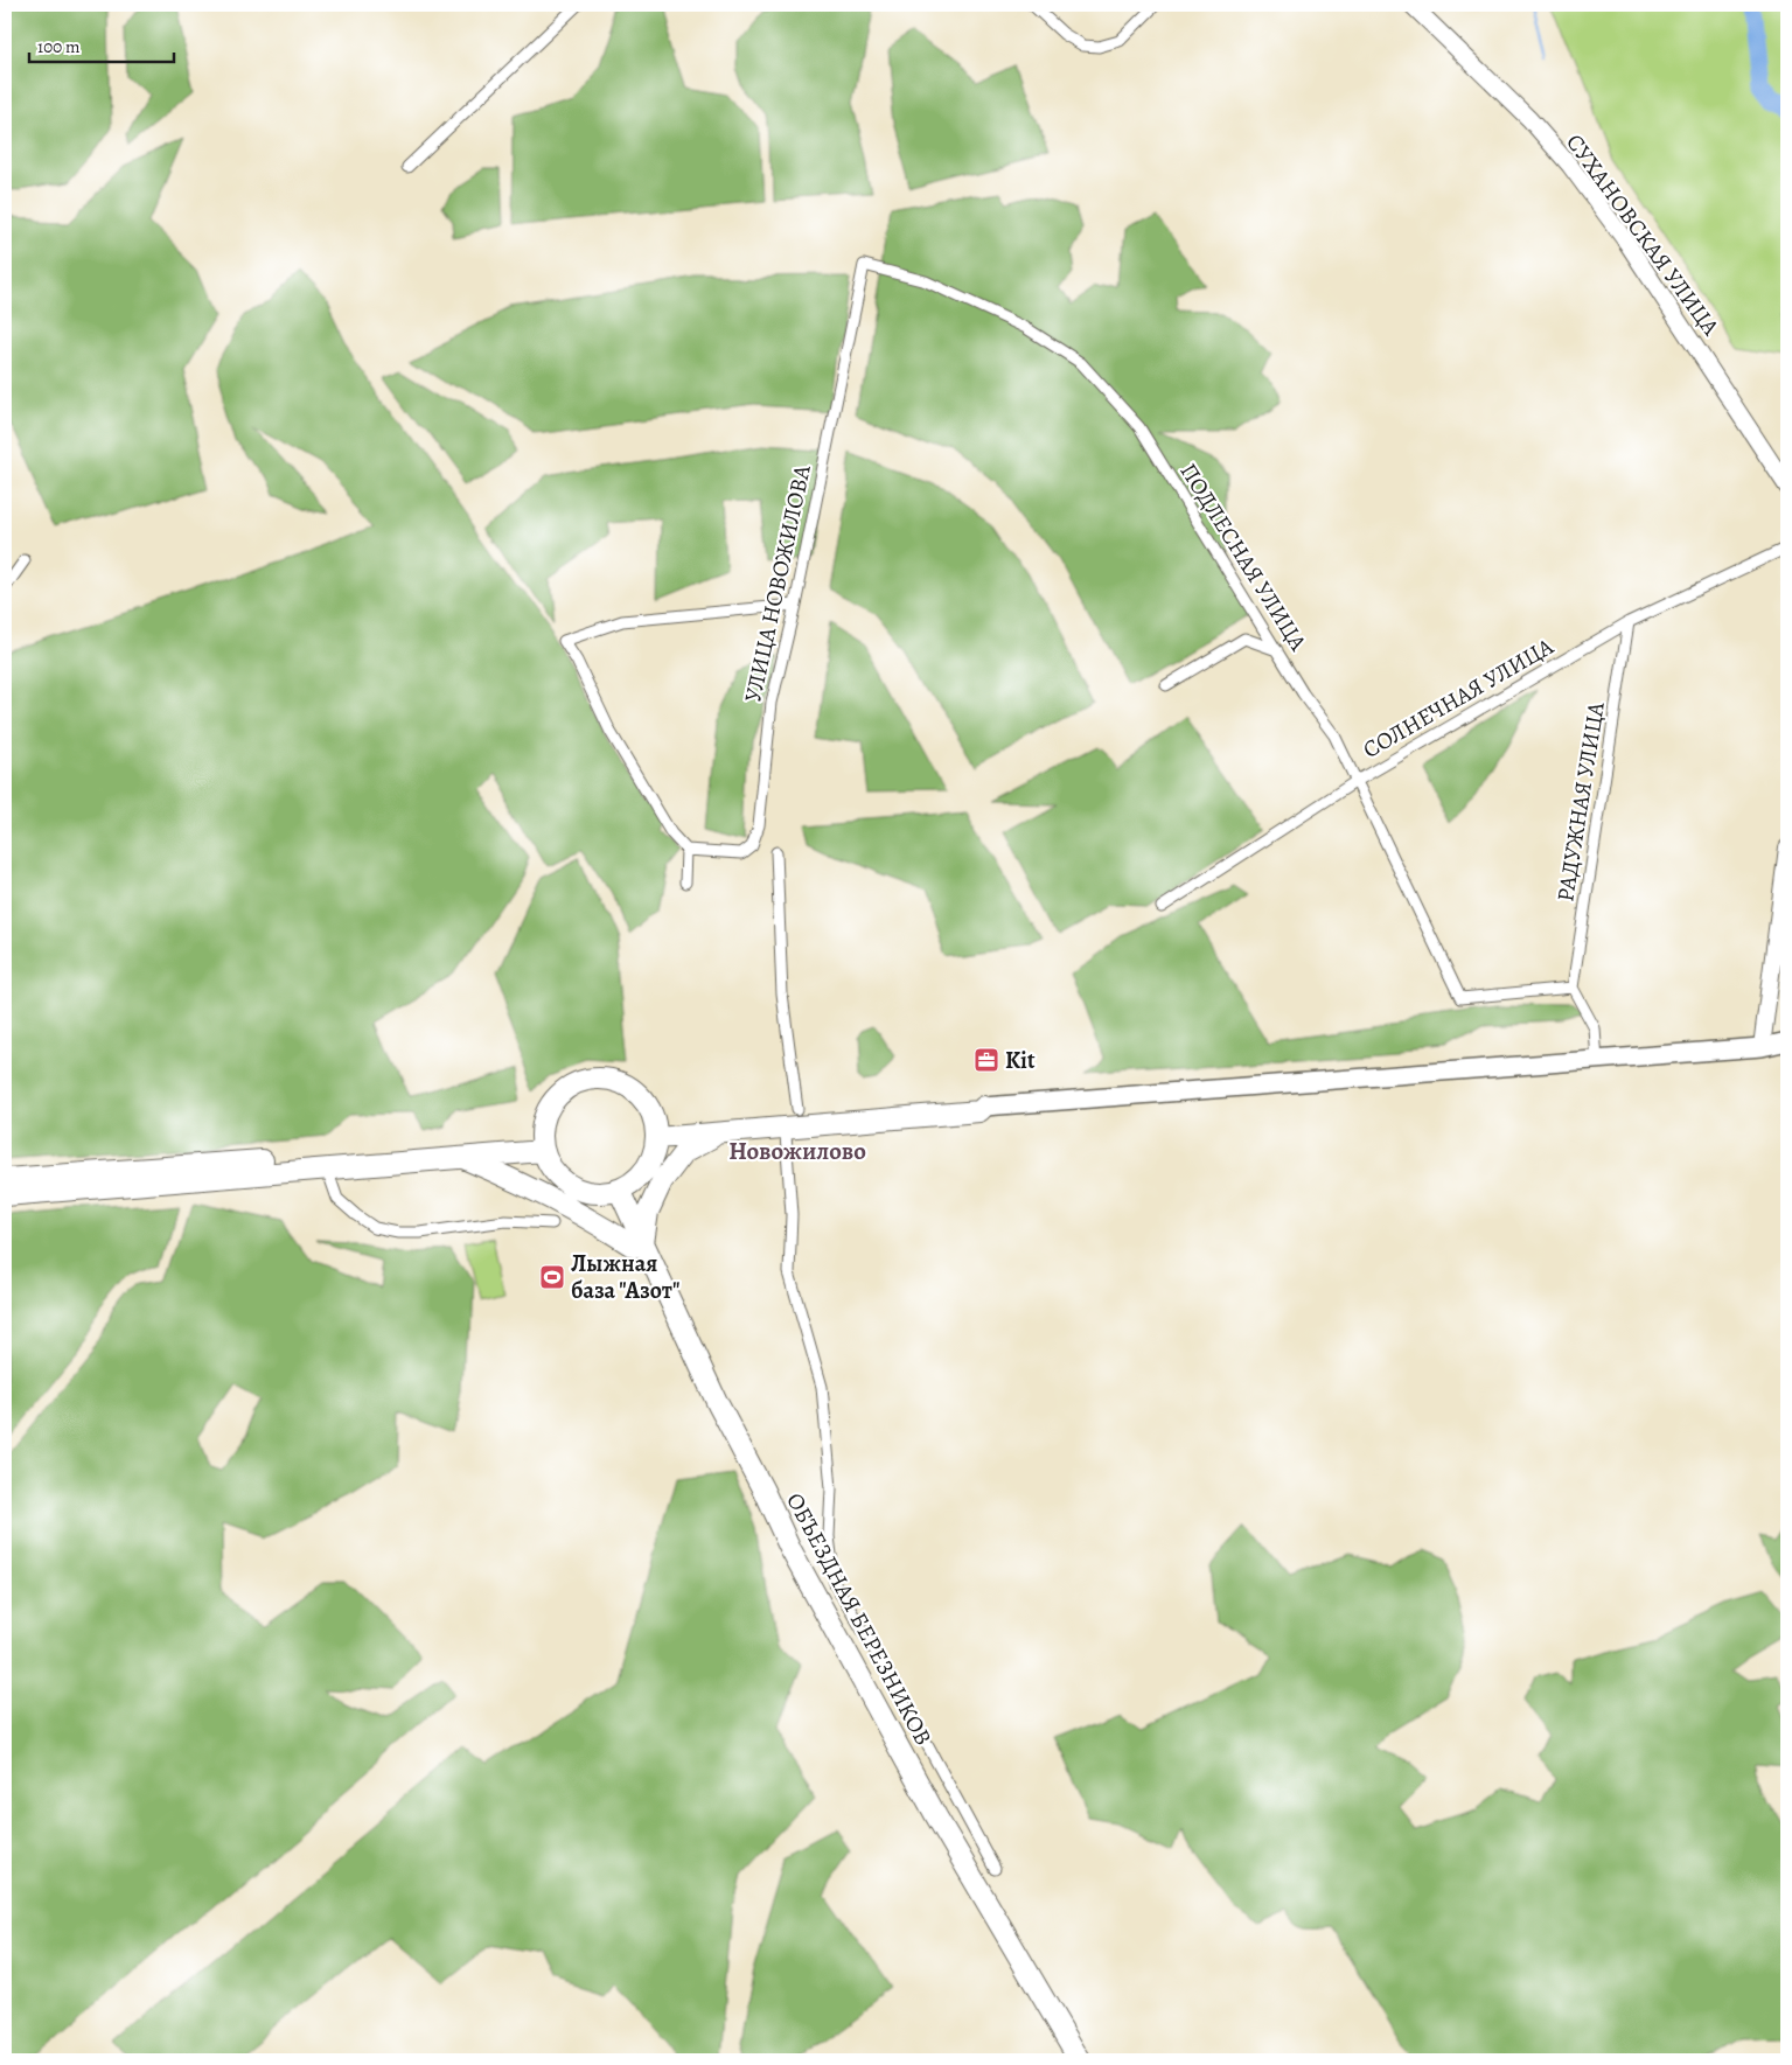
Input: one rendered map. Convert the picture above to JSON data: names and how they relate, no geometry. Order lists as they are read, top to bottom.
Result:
{
  "streets": {
    "highway": ["ОБЪЕЗДНАЯ БЕРЕЗНИКОВ"],
    "street": [
      "СУХАНОВСКАЯ УЛИЦА",
      "ПОДЛЕСНАЯ УЛИЦА",
      "УЛИЦА НОВОЖИЛОВА",
      "СОЛНЕЧНАЯ УЛИЦА",
      "РАДУЖНАЯ УЛИЦА"
    ]
  },
  "crossings": [
    ["ПОДЛЕСНАЯ УЛИЦА", "УЛИЦА НОВОЖИЛОВА"],
    ["ПОДЛЕСНАЯ УЛИЦА", "СОЛНЕЧНАЯ УЛИЦА"],
    ["ПОДЛЕСНАЯ УЛИЦА", "РАДУЖНАЯ УЛИЦА"],
    ["СОЛНЕЧНАЯ УЛИЦА", "РАДУЖНАЯ УЛИЦА"]
  ],
  "districts": ["Новожилово"],
  "places": {
    "office": ["Kit"],
    "sports": ["Лыжная база \"Азот\""]
  },
  "scale_bar": "100 m"
}
